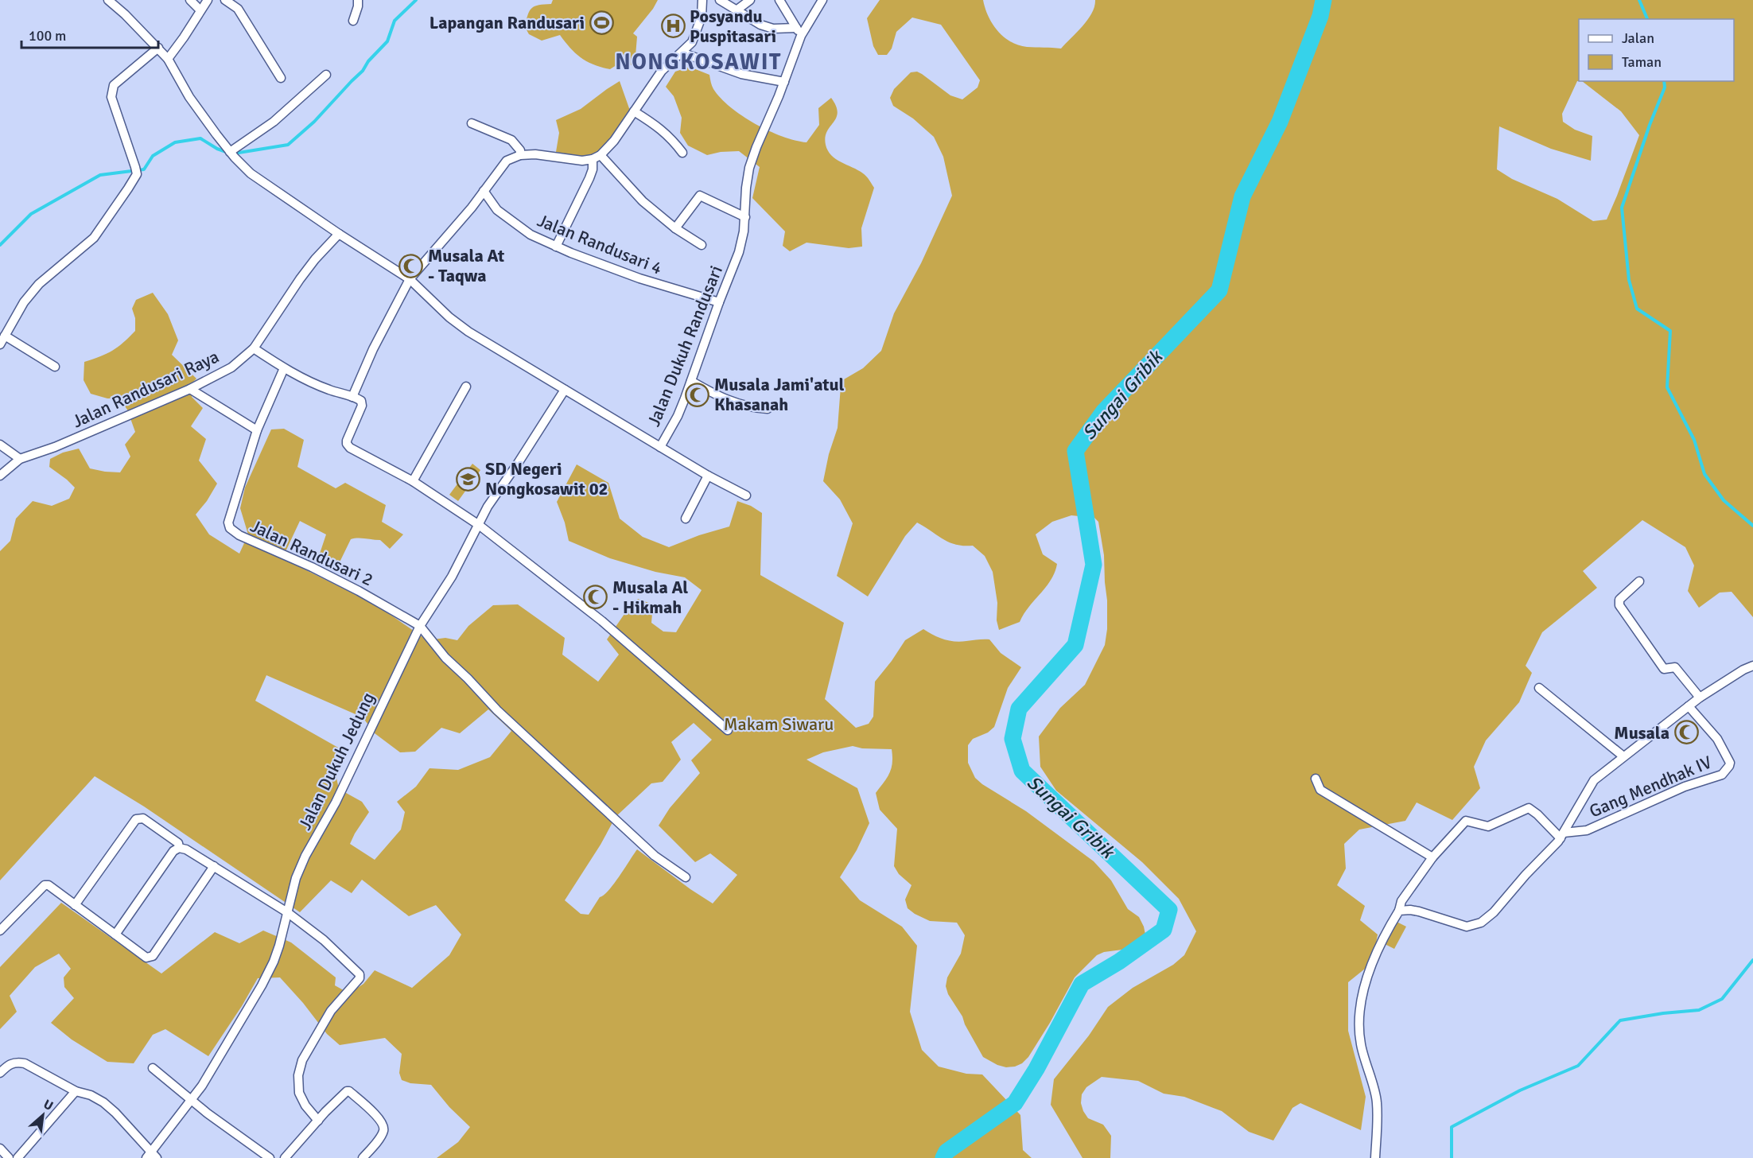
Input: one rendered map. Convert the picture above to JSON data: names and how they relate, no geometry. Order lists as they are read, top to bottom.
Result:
{
  "streets": {
    "street": [
      "Jalan Randusari 4",
      "Jalan Dukuh Randusari",
      "Jalan Randusari Raya",
      "Jalan Randusari 2",
      "Jalan Dukuh Jedung",
      "Gang Mendhak IV"
    ]
  },
  "crossings": [
    ["Jalan Randusari 4", "Jalan Dukuh Randusari"],
    ["Jalan Dukuh Randusari", "Jalan Randusari Raya"],
    ["Jalan Dukuh Randusari", "Jalan Dukuh Jedung"],
    ["Jalan Randusari 2", "Jalan Dukuh Jedung"]
  ],
  "districts": ["NONGKOSAWIT"],
  "water": ["Sungai Gribik"],
  "parks": ["Makam Siwaru"],
  "places": {
    "sports": ["Lapangan Randusari"],
    "hospital": ["Posyandu Puspitasari"],
    "mosque": [
      "Musala At - Taqwa",
      "Musala Jami'atul Khasanah",
      "Musala Al - Hikmah",
      "Musala"
    ],
    "school or university": ["SD Negeri Nongkosawit 02"]
  },
  "legend": ["Jalan", "Taman"],
  "scale_bar": "100 m",
  "north": "top right"
}
